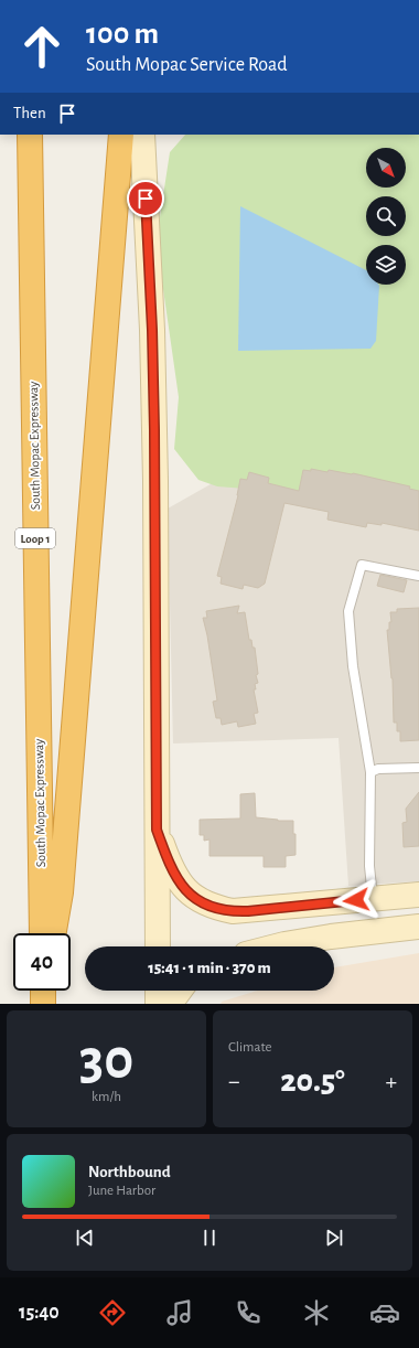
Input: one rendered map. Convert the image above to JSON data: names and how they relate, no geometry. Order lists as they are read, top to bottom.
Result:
{
  "streets": {
    "highway": ["South Mopac Expressway", "Loop 1"]
  },
  "north": "bottom right",
  "page": {
    "turn": ["100 m", "South Mopac Service Road"],
    "then": "Then",
    "limit": "40",
    "trip": "15:41 · 1 min · 370 m",
    "tile": [
      ["30", "km/h"],
      "Climate"
    ],
    "heat": ["−", "20.5°", "+"],
    "song": ["Northbound", "June Harbor"],
    "tabs": "15:40"
  }
}
